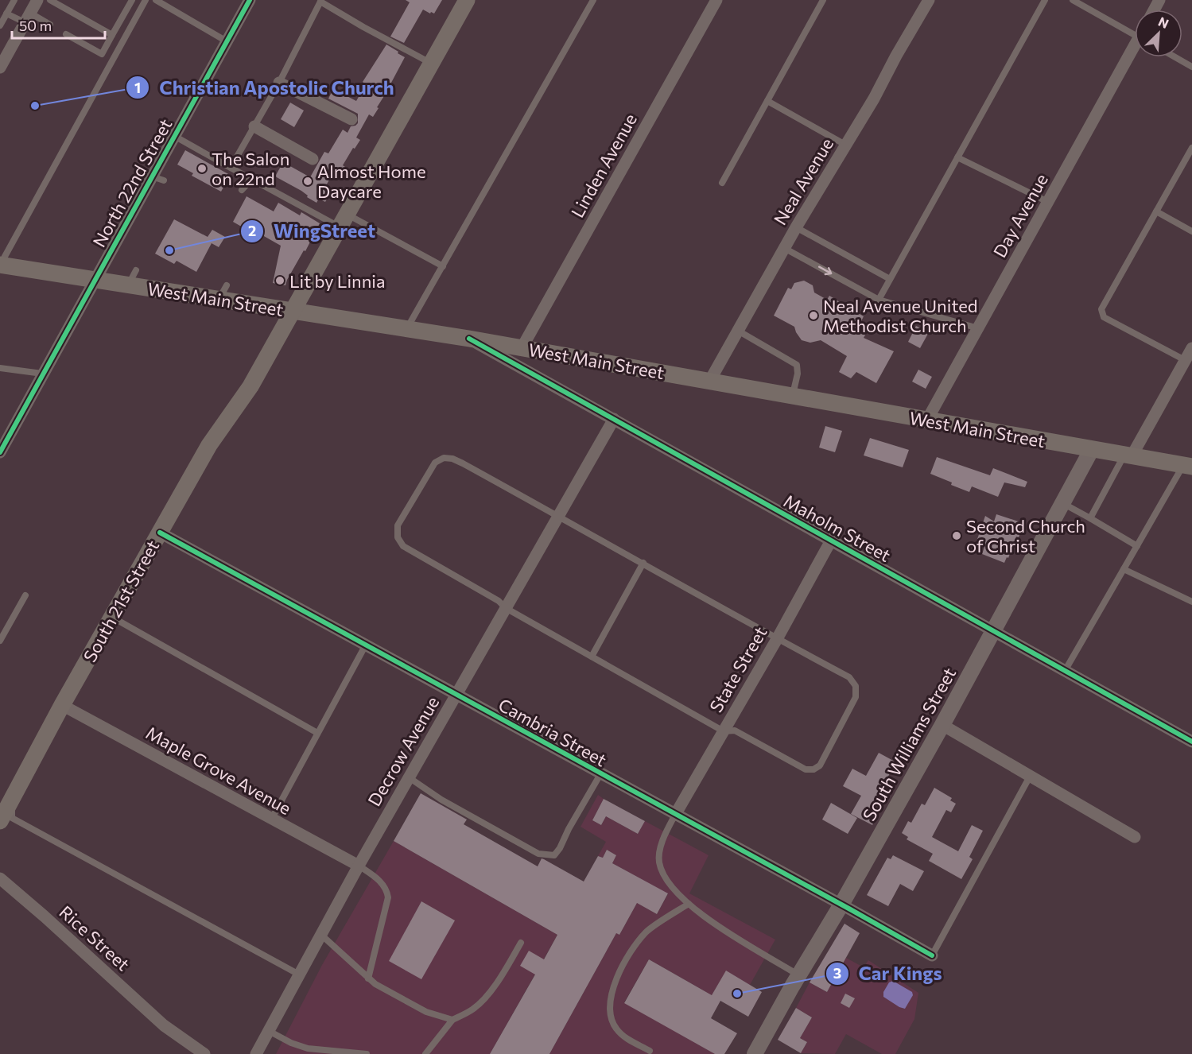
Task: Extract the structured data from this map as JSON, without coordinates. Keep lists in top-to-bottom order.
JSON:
{
  "streets": {
    "main road": ["West Main Street", "South 21st Street"],
    "street": [
      "Linden Avenue",
      "Neal Avenue",
      "North 22nd Street",
      "Day Avenue",
      "Maholm Street",
      "State Street",
      "Cambria Street",
      "South Williams Street",
      "Decrow Avenue",
      "Maple Grove Avenue",
      "Rice Street"
    ]
  },
  "crossings": [
    ["Linden Avenue", "West Main Street"],
    ["Neal Avenue", "West Main Street"],
    ["North 22nd Street", "West Main Street"],
    ["Day Avenue", "West Main Street"],
    ["West Main Street", "Maholm Street"],
    ["West Main Street", "South 21st Street"],
    ["West Main Street", "South Williams Street"],
    ["Maholm Street", "State Street"],
    ["Maholm Street", "South Williams Street"],
    ["Maholm Street", "Decrow Avenue"],
    ["South 21st Street", "Cambria Street"],
    ["South 21st Street", "Maple Grove Avenue"],
    ["State Street", "Cambria Street"],
    ["Cambria Street", "South Williams Street"],
    ["Cambria Street", "Decrow Avenue"],
    ["Decrow Avenue", "Maple Grove Avenue"]
  ],
  "places": [
    "Christian Apostolic Church",
    "The Salon on 22nd",
    "Almost Home Daycare",
    "WingStreet",
    "Lit by Linnia",
    "Neal Avenue United Methodist Church",
    "Second Church of Christ",
    "Car Kings"
  ],
  "scale_bar": "50 m",
  "north": "top right"
}
